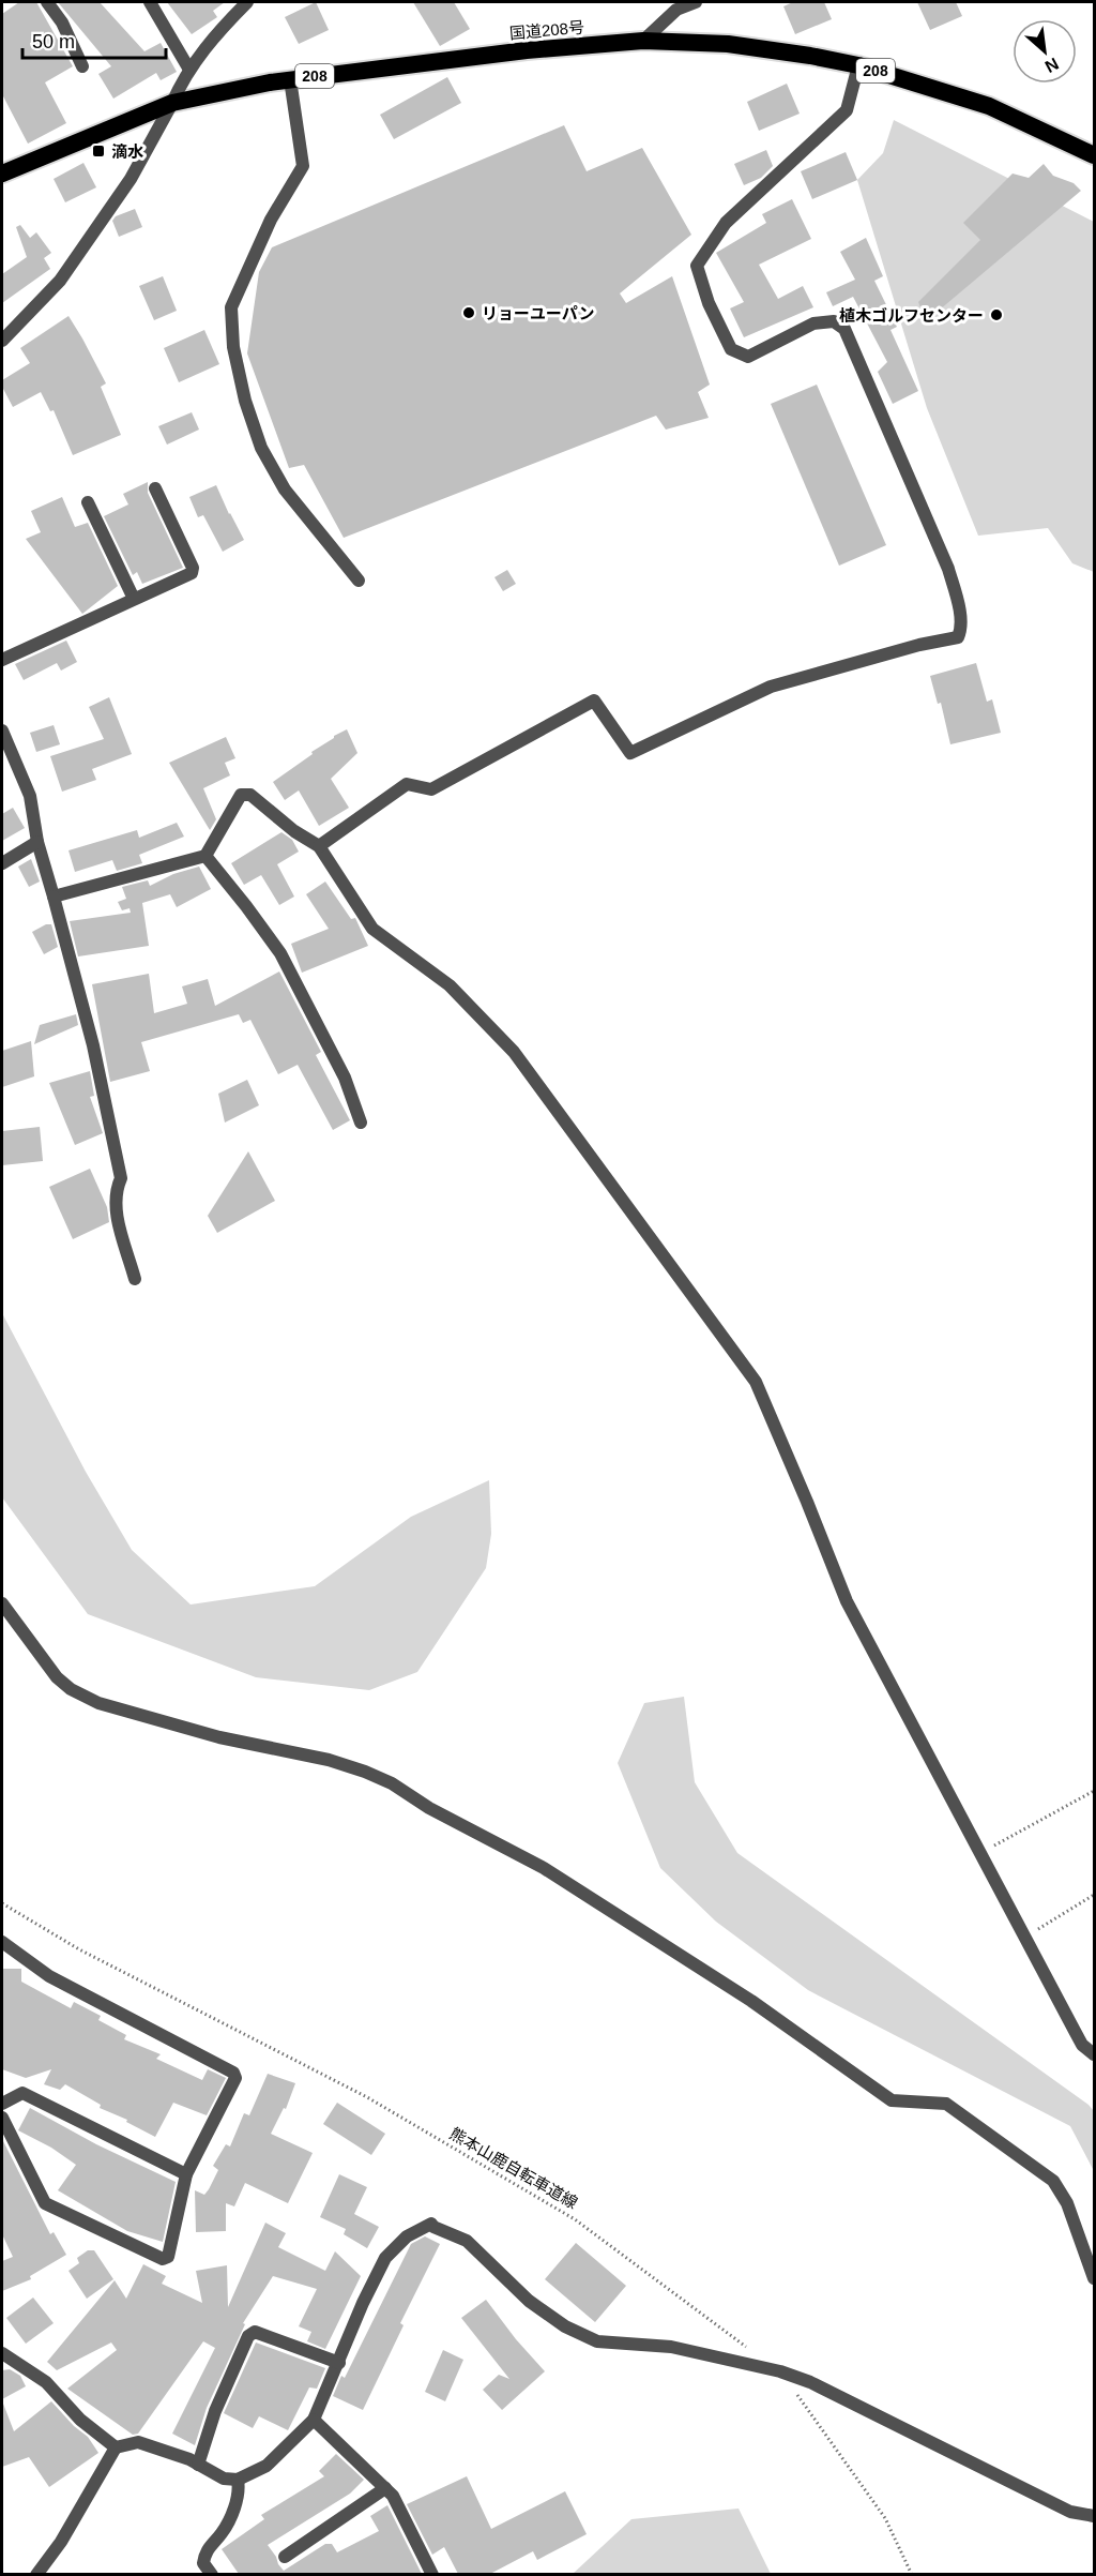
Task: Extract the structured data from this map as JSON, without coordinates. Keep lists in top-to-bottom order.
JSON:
{
  "streets": {
    "highway": ["国道208号", "208"],
    "path": ["熊本山鹿自転車道線"]
  },
  "places": {
    "transit": ["滴水"],
    "other": ["リョーユーパン", "植木ゴルフセンター"]
  },
  "scale_bar": "50 m",
  "north": "bottom right"
}
